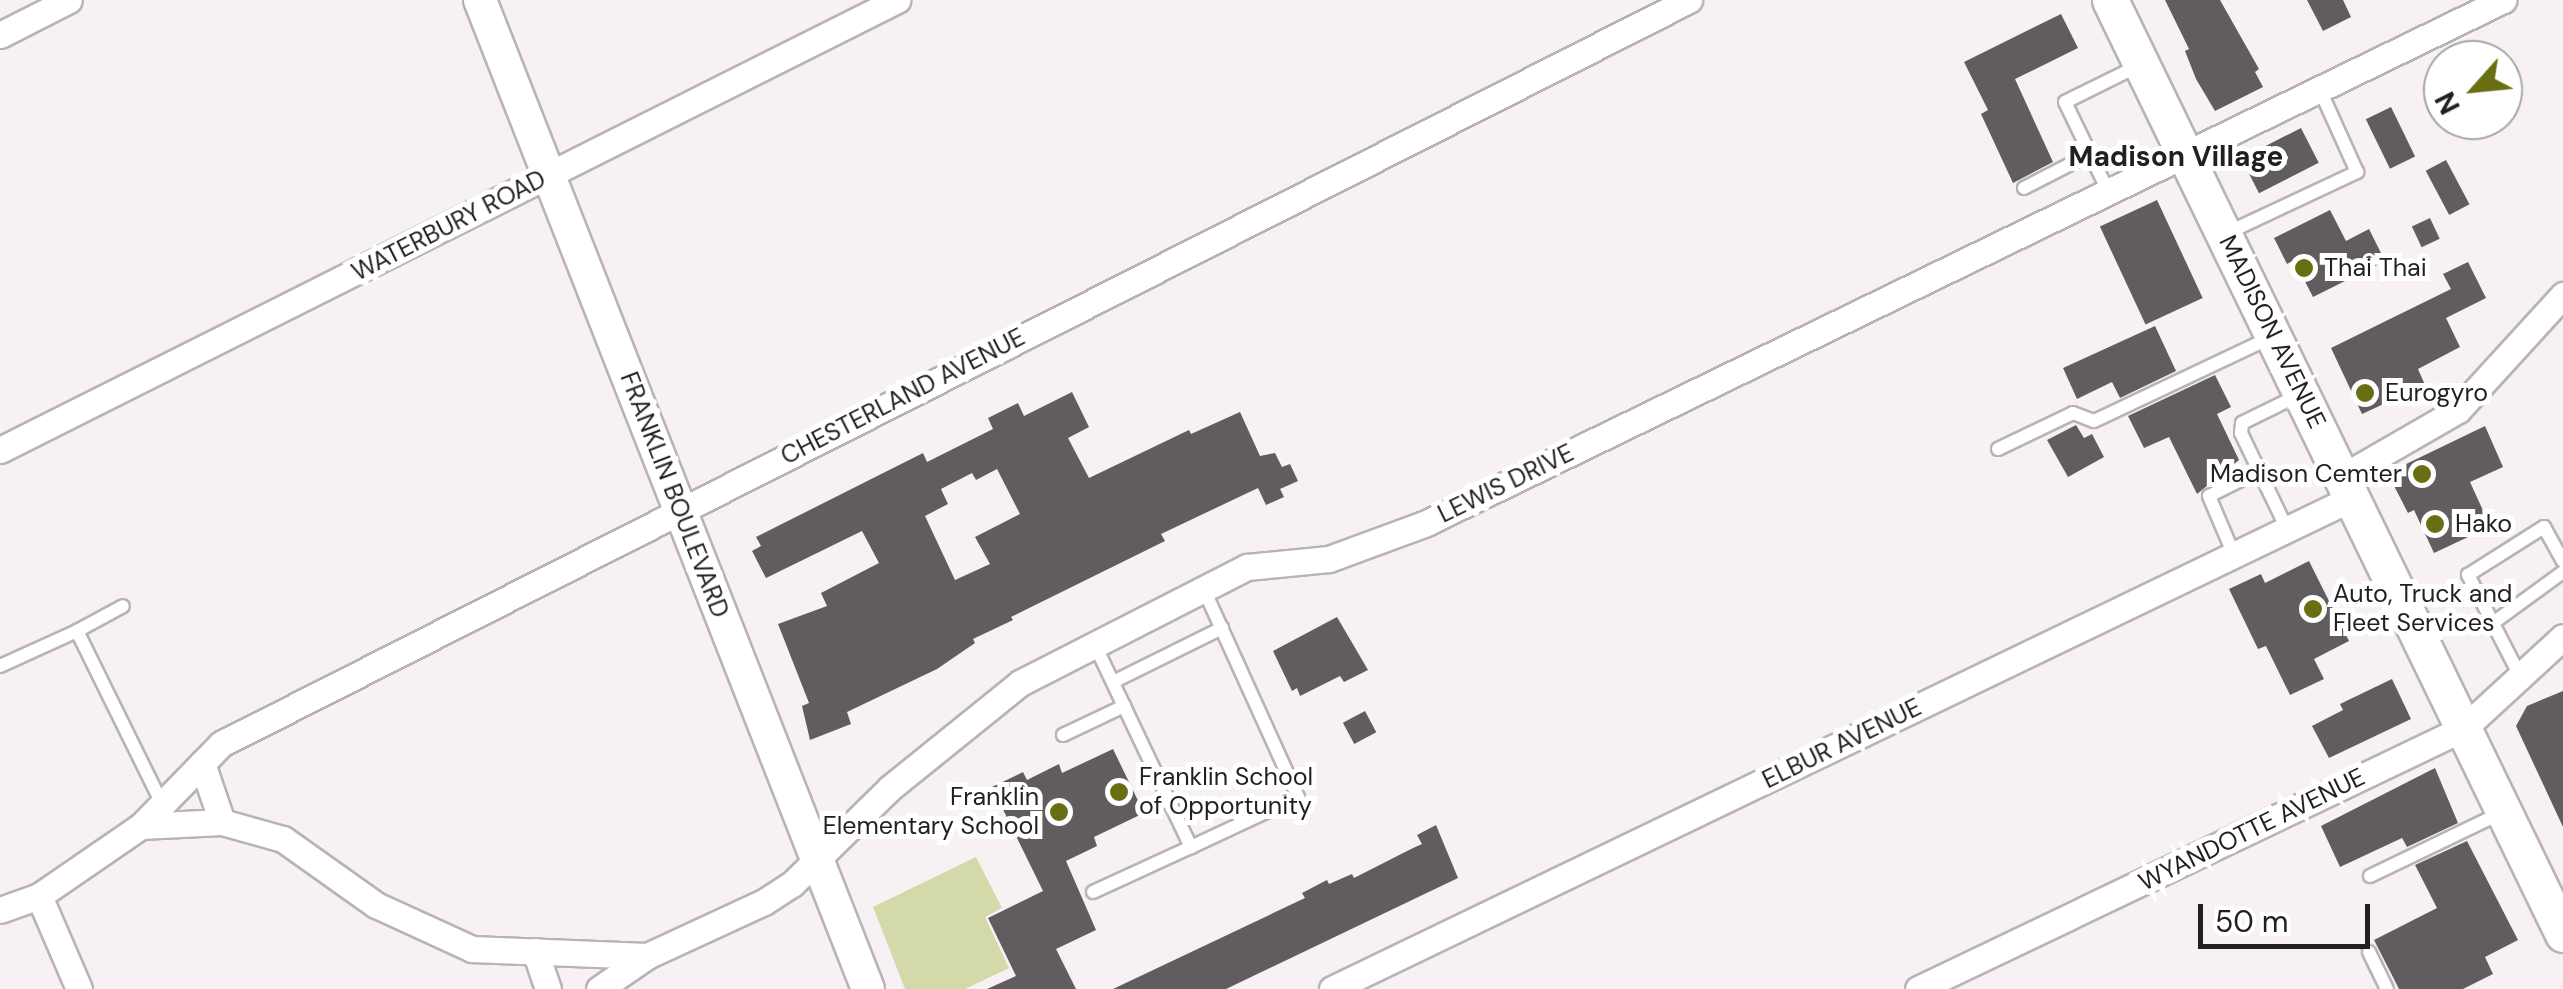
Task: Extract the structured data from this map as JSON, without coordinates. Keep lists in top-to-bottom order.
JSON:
{
  "streets": {
    "main road": ["MADISON AVENUE"],
    "street": [
      "WATERBURY ROAD",
      "CHESTERLAND AVENUE",
      "LEWIS DRIVE",
      "FRANKLIN BOULEVARD",
      "ELBUR AVENUE",
      "WYANDOTTE AVENUE"
    ]
  },
  "crossings": [
    ["WATERBURY ROAD", "FRANKLIN BOULEVARD"],
    ["MADISON AVENUE", "LEWIS DRIVE"],
    ["MADISON AVENUE", "ELBUR AVENUE"],
    ["MADISON AVENUE", "WYANDOTTE AVENUE"],
    ["CHESTERLAND AVENUE", "LEWIS DRIVE"],
    ["CHESTERLAND AVENUE", "FRANKLIN BOULEVARD"],
    ["LEWIS DRIVE", "FRANKLIN BOULEVARD"]
  ],
  "districts": ["Madison Village"],
  "places": [
    "Thai Thai",
    "Eurogyro",
    "Madison Cemter",
    "Hako",
    "Auto, Truck and Fleet Services",
    "Franklin School of Opportunity",
    "Franklin Elementary School"
  ],
  "scale_bar": "50 m",
  "north": "bottom left"
}
